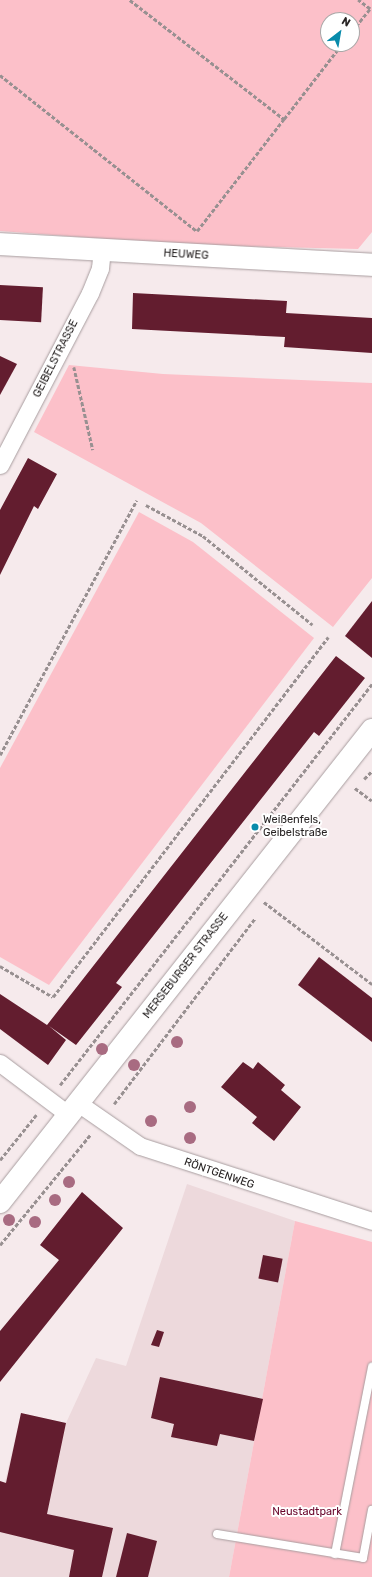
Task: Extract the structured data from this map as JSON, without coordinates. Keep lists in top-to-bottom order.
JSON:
{
  "streets": {
    "main road": ["HEUWEG", "MERSEBURGER STRASSE"],
    "street": ["GEIBELSTRASSE", "RÖNTGENWEG"]
  },
  "crossings": [
    ["HEUWEG", "GEIBELSTRASSE"],
    ["MERSEBURGER STRASSE", "RÖNTGENWEG"]
  ],
  "parks": ["Neustadtpark"],
  "places": ["Weißenfels, Geibelstraße"],
  "north": "top right"
}
